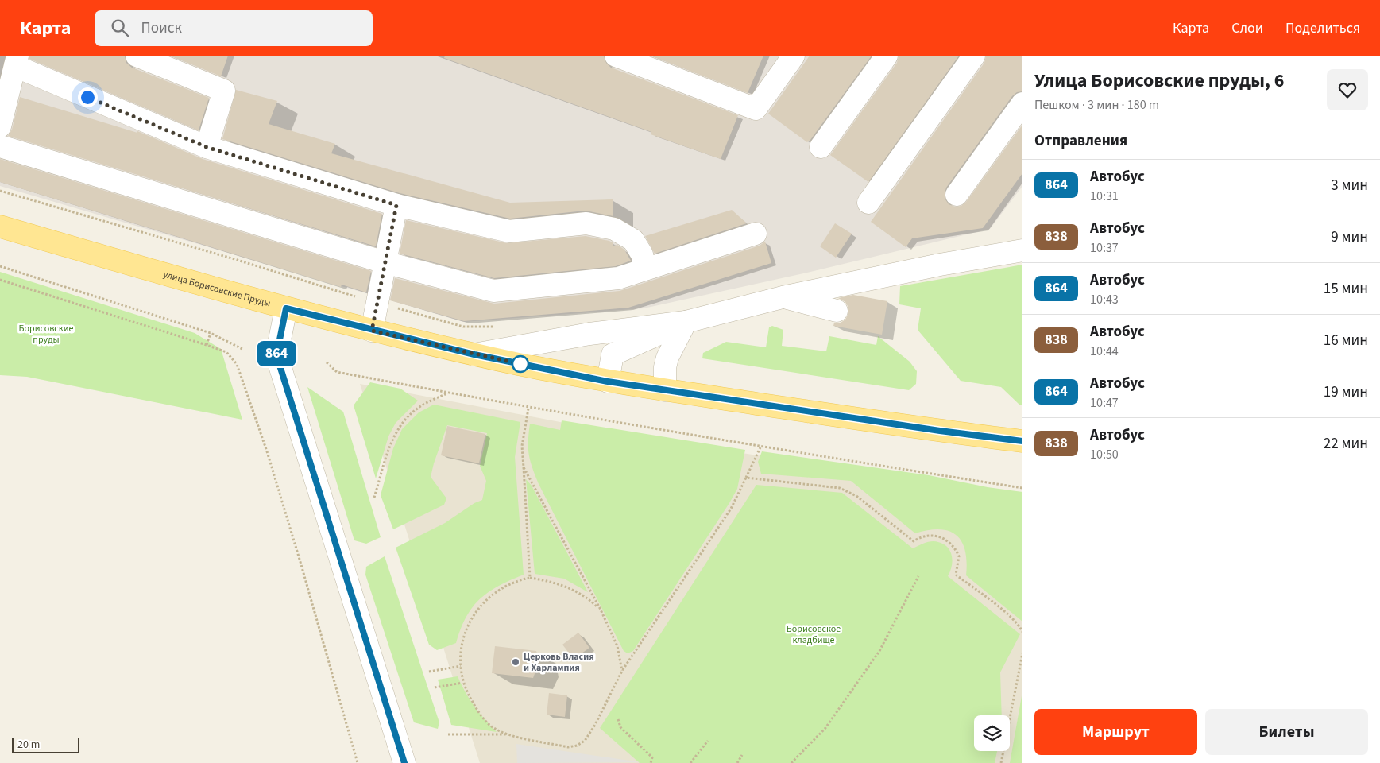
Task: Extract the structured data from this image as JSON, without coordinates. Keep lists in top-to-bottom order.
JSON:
{
  "streets": {
    "main road": ["улица Борисовские Пруды"]
  },
  "parks": ["Борисовские пруды", "Борисовское кладбище"],
  "places": ["Церковь Власия и Харлампия"],
  "lines": ["bus line 864"],
  "scale_bar": "20 m",
  "page": {
    "header": "Карта",
    "search": "Поиск",
    "nav": ["Карта", "Слои", "Поделиться"],
    "on_map": "864",
    "heading": [
      ["Улица Борисовские пруды, 6", "Пешком · 3 мин · 180 m"],
      "Отправления"
    ],
    "list": [
      {
        "mark": "864",
        "name": "Автобус",
        "note": "10:31",
        "value": "3 мин"
      },
      {
        "mark": "838",
        "name": "Автобус",
        "note": "10:37",
        "value": "9 мин"
      },
      {
        "mark": "864",
        "name": "Автобус",
        "note": "10:43",
        "value": "15 мин"
      },
      {
        "mark": "838",
        "name": "Автобус",
        "note": "10:44",
        "value": "16 мин"
      },
      {
        "mark": "864",
        "name": "Автобус",
        "note": "10:47",
        "value": "19 мин"
      },
      {
        "mark": "838",
        "name": "Автобус",
        "note": "10:50",
        "value": "22 мин"
      }
    ],
    "buttons": ["Маршрут", "Билеты"],
    "scale": "20 m"
  }
}
